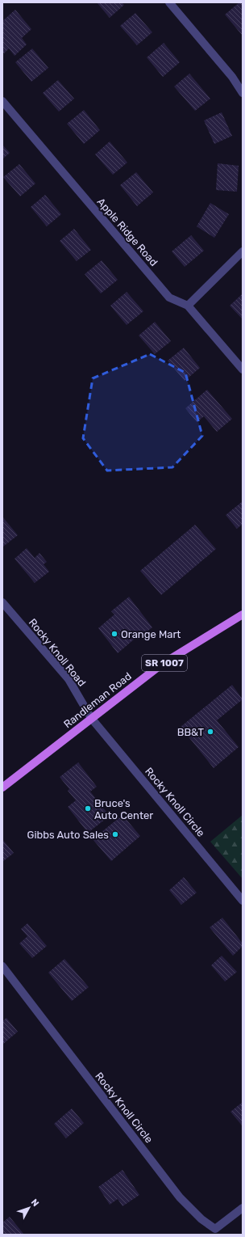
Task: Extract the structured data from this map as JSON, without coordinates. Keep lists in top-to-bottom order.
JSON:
{
  "streets": {
    "main road": ["SR 1007", "Randleman Road"],
    "street": ["Apple Ridge Road", "Rocky Knoll Road", "Rocky Knoll Circle"]
  },
  "crossings": [
    ["Rocky Knoll Road", "Randleman Road"],
    ["Rocky Knoll Road", "Rocky Knoll Circle"],
    ["Randleman Road", "Rocky Knoll Circle"]
  ],
  "places": [
    "Orange Mart",
    "BB&T",
    "Bruce's Auto Center",
    "Gibbs Auto Sales"
  ],
  "north": "top right"
}
